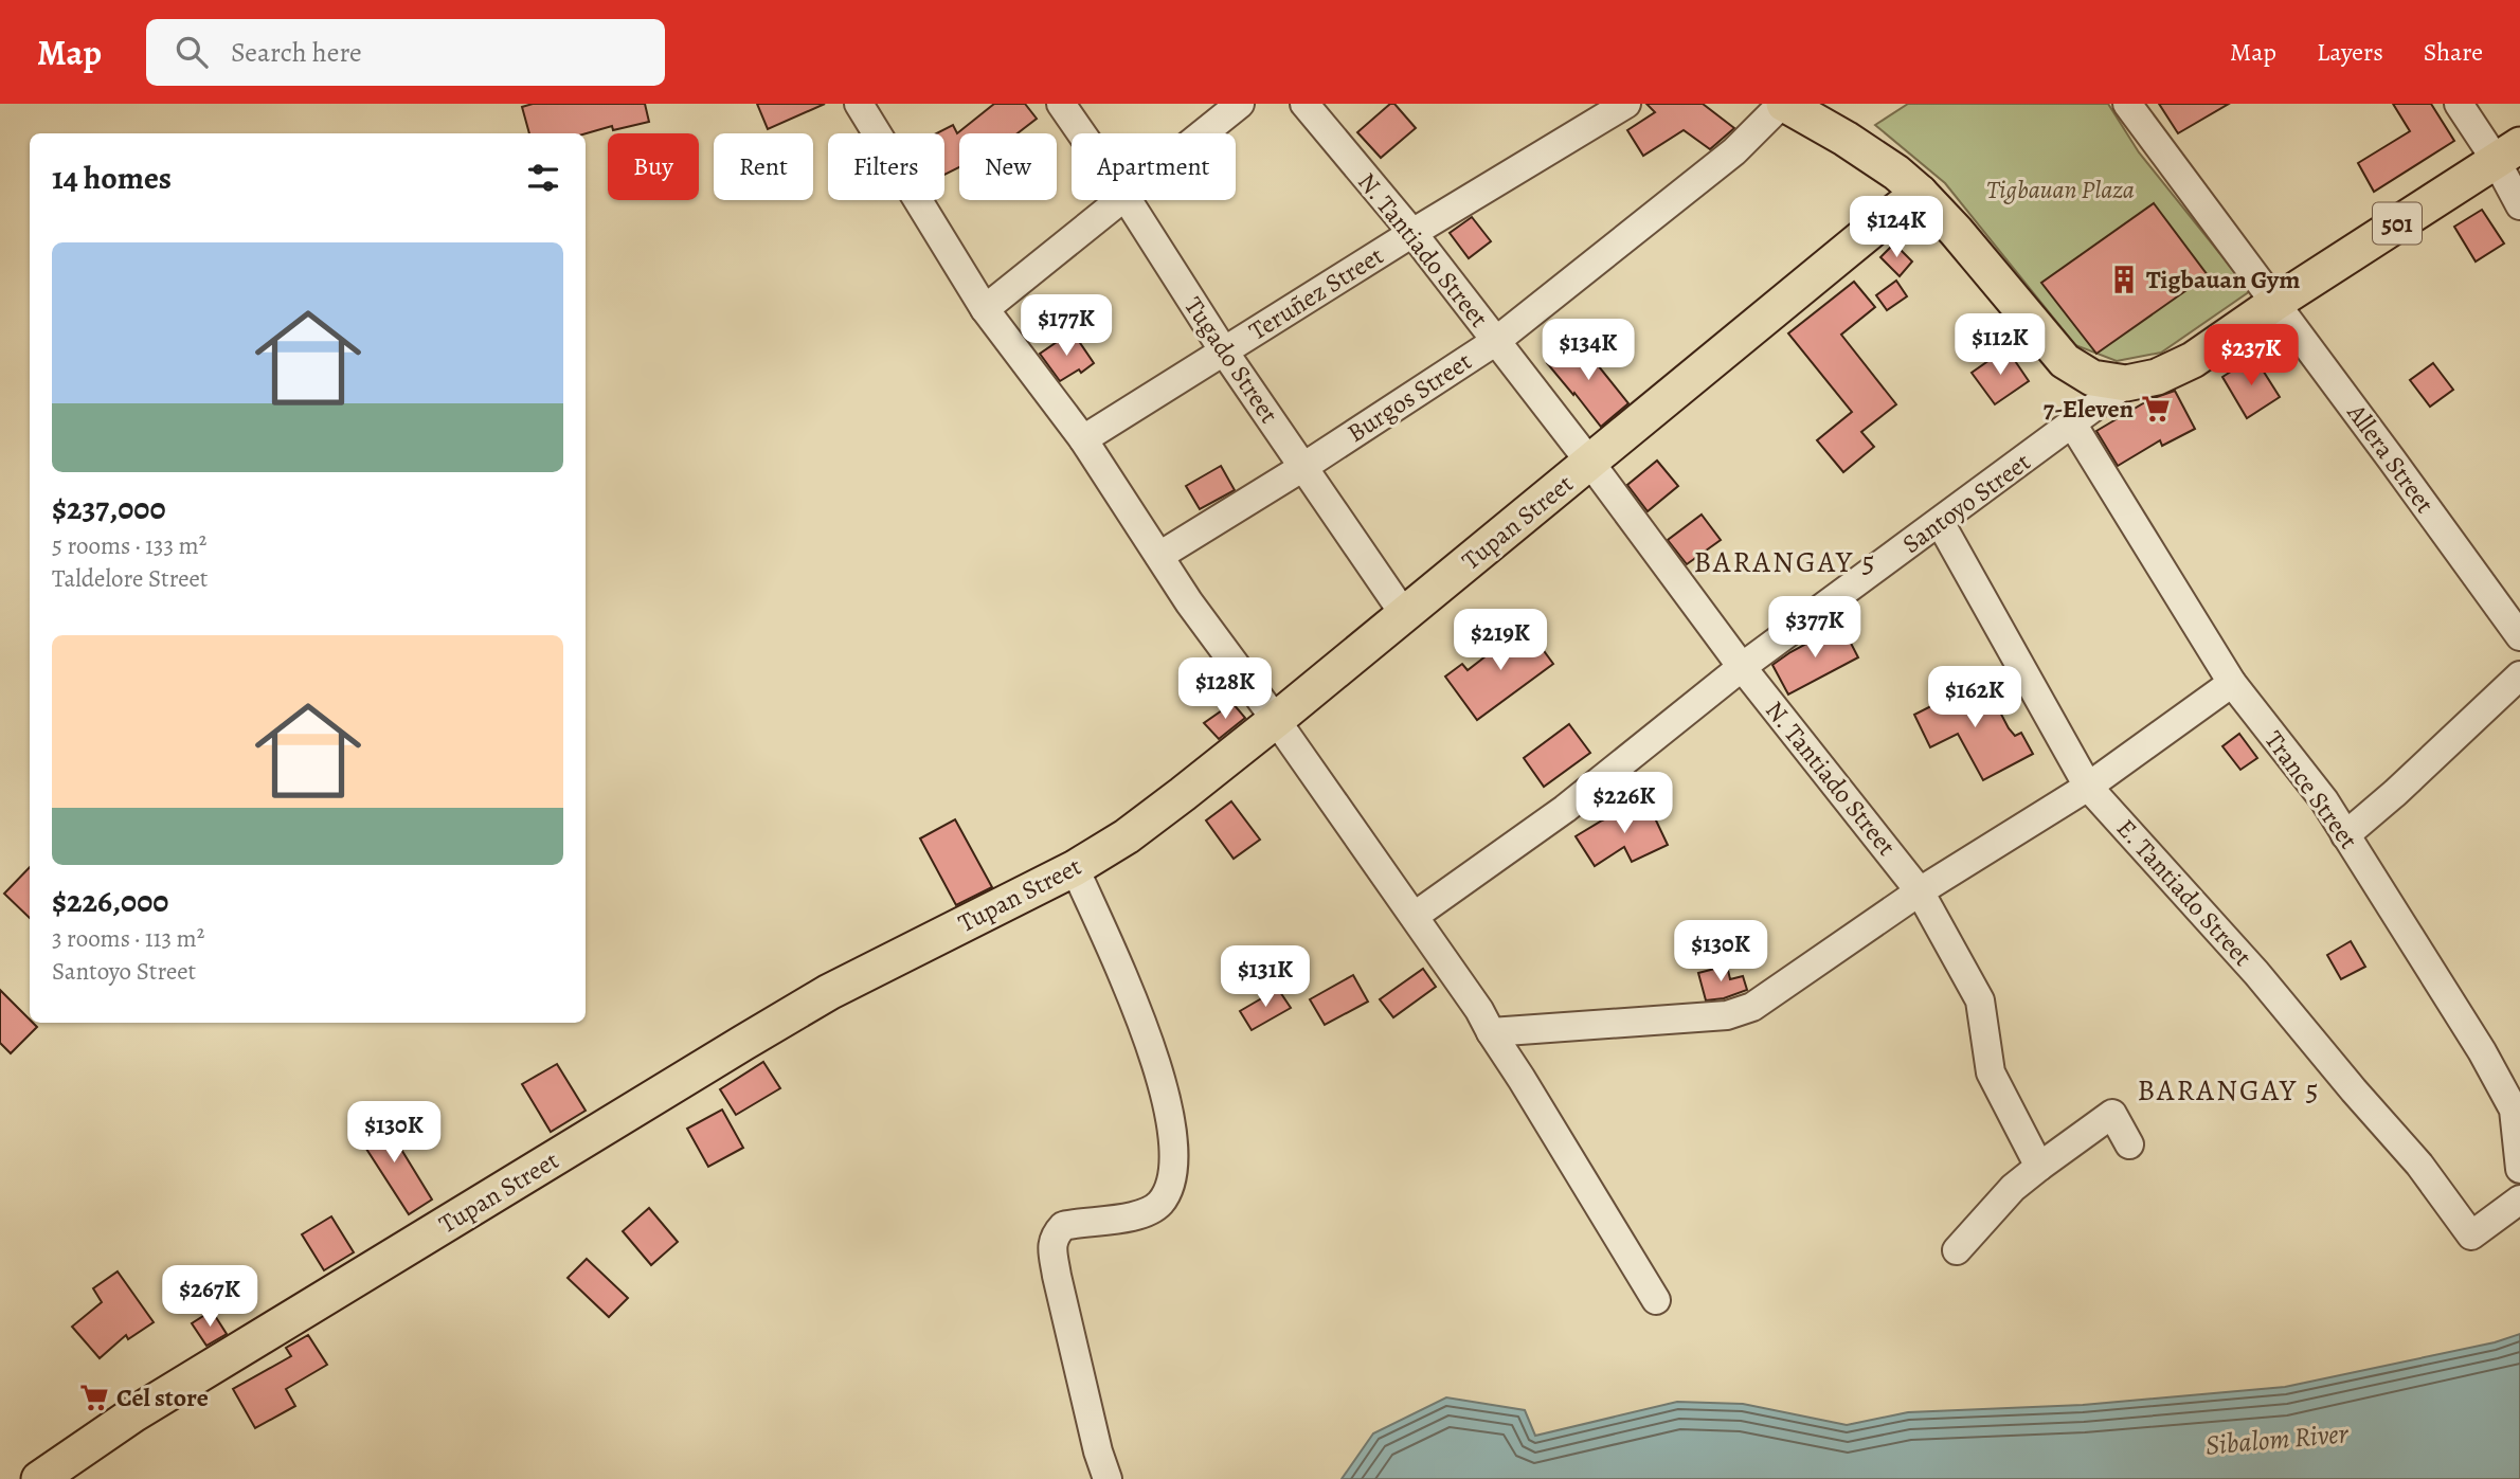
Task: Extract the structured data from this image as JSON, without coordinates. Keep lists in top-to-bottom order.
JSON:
{
  "streets": {
    "main road": ["501", "Tupan Street"],
    "street": [
      "N. Tantiado Street",
      "Teruñez Street",
      "Tugado Street",
      "Burgos Street",
      "Allera Street",
      "Santoyo Street",
      "Trance Street",
      "E. Tantiado Street"
    ]
  },
  "crossings": [
    ["501", "Burgos Street"],
    ["501", "Allera Street"],
    ["501", "Santoyo Street"],
    ["501", "Tupan Street"],
    ["N. Tantiado Street", "Teruñez Street"],
    ["N. Tantiado Street", "Burgos Street"],
    ["N. Tantiado Street", "Santoyo Street"],
    ["N. Tantiado Street", "Tupan Street"],
    ["Teruñez Street", "Tugado Street"],
    ["Tugado Street", "Burgos Street"],
    ["Tugado Street", "Tupan Street"],
    ["Santoyo Street", "Trance Street"],
    ["Santoyo Street", "E. Tantiado Street"]
  ],
  "districts": ["BARANGAY 5", "BARANGAY 5"],
  "water": ["Sibalom River"],
  "parks": ["Tigbauan Plaza"],
  "places": {
    "building": ["Tigbauan Gym"],
    "supermarket": ["7-Eleven", "Cel store"]
  },
  "page": {
    "header": "Map",
    "search": "Search here",
    "nav": ["Map", "Layers", "Share"],
    "chip": [
      "Buy",
      "Rent",
      "Filters",
      "New",
      "Apartment"
    ],
    "heading": "14 homes",
    "price": [
      "$124K",
      "$177K",
      "$112K",
      "$134K",
      "$237K",
      "$377K",
      "$219K",
      "$128K",
      "$162K",
      "$226K",
      "$130K",
      "$131K",
      "$130K",
      "$267K"
    ],
    "list": [
      {
        "name": "$237,000",
        "note": "5 rooms · 133 m² · Taldelore Street"
      },
      {
        "name": "$226,000",
        "note": "3 rooms · 113 m² · Santoyo Street"
      }
    ]
  }
}
